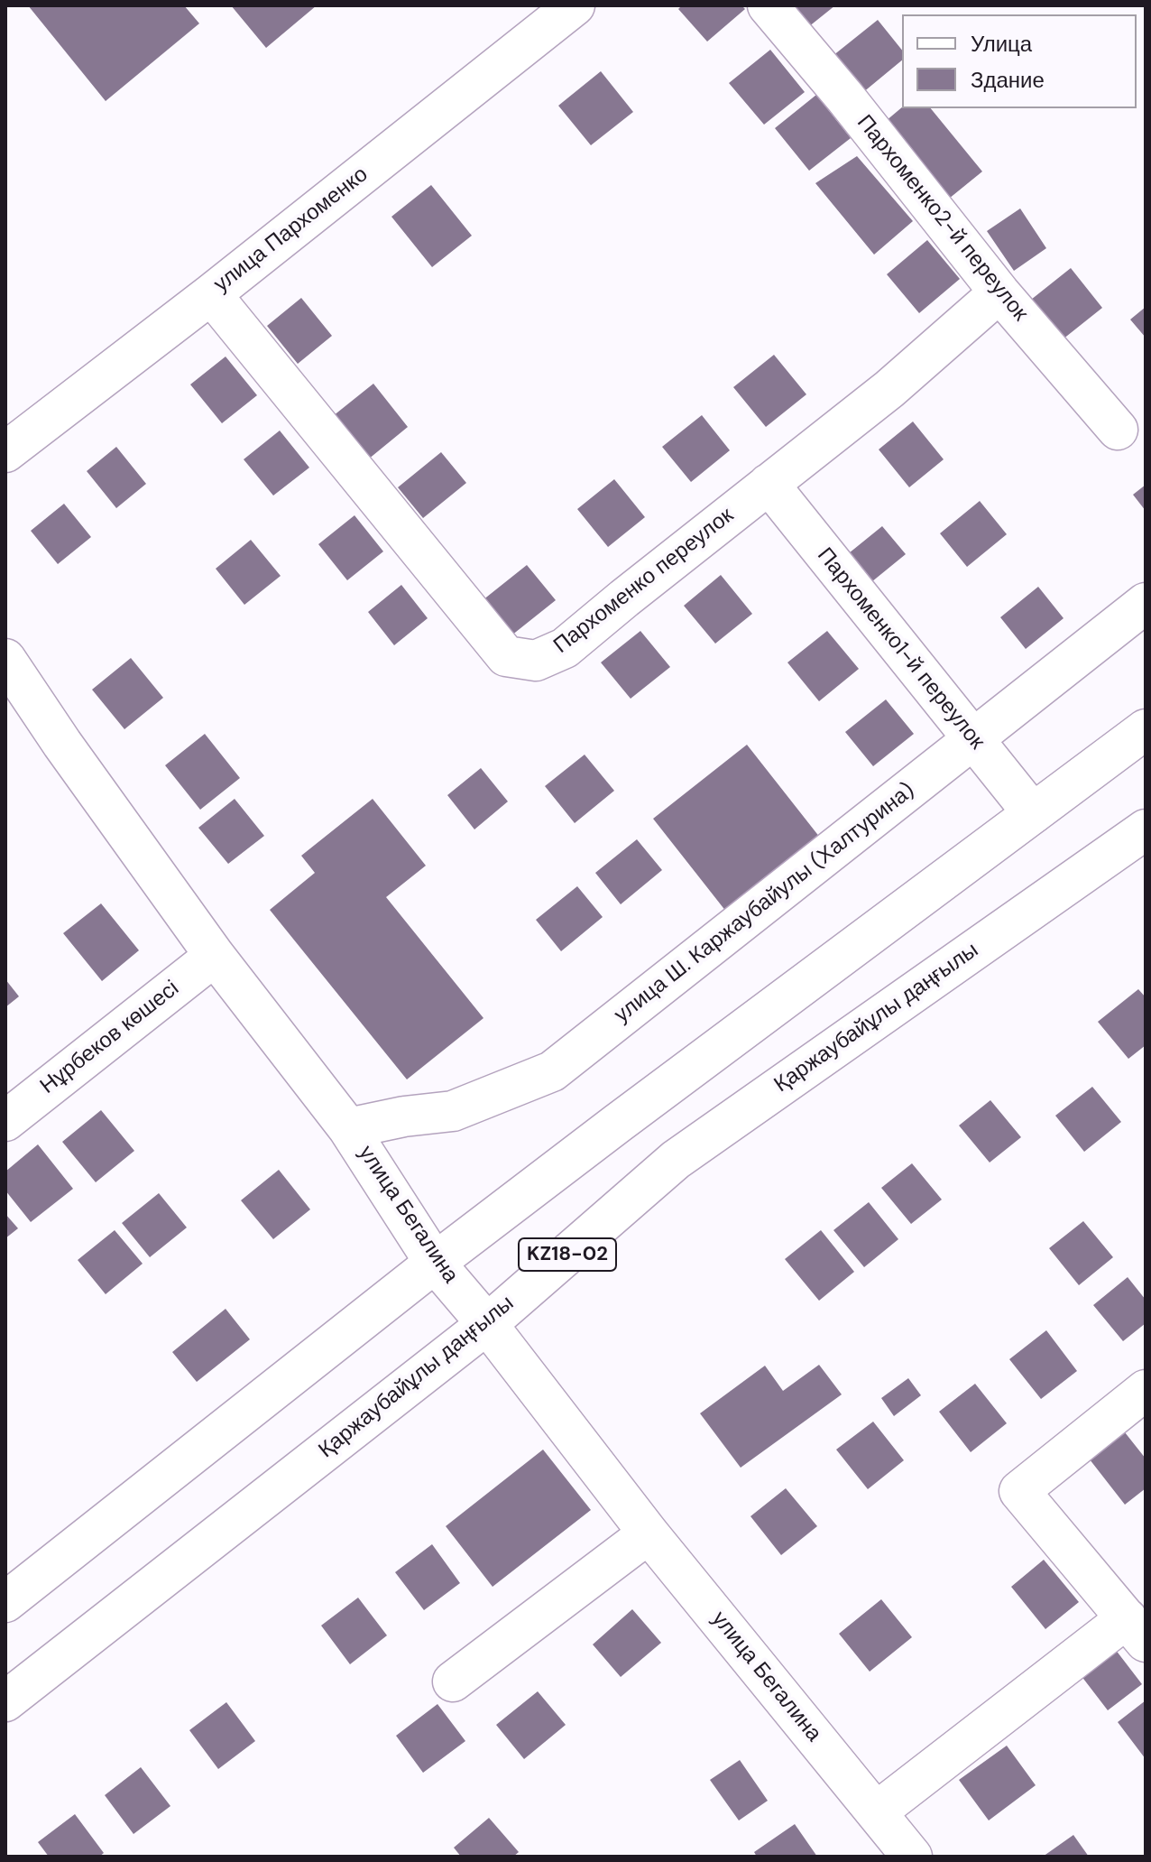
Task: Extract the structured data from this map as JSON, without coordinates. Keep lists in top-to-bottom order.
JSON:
{
  "streets": {
    "main road": [
      "Пархоменко2-й переулок",
      "улица Пархоменко",
      "Пархоменко переулок",
      "Пархоменко1-й переулок",
      "улица Ш. Каржаубайулы (Халтурина)",
      "Қаржаубайұлы даңғылы",
      "Нұрбеков көшесі",
      "улица Бегалина",
      "KZ18-02"
    ]
  },
  "crossings": [
    ["Пархоменко2-й переулок", "Пархоменко переулок"],
    ["улица Пархоменко", "Пархоменко переулок"],
    ["Пархоменко переулок", "Пархоменко1-й переулок"],
    ["Пархоменко1-й переулок", "улица Ш. Каржаубайулы (Халтурина)"],
    ["Пархоменко1-й переулок", "KZ18-02"],
    ["улица Ш. Каржаубайулы (Халтурина)", "улица Бегалина"],
    ["Қаржаубайұлы даңғылы", "улица Бегалина"],
    ["Нұрбеков көшесі", "улица Бегалина"],
    ["улица Бегалина", "KZ18-02"]
  ],
  "legend": ["Улица", "Здание"]
}
